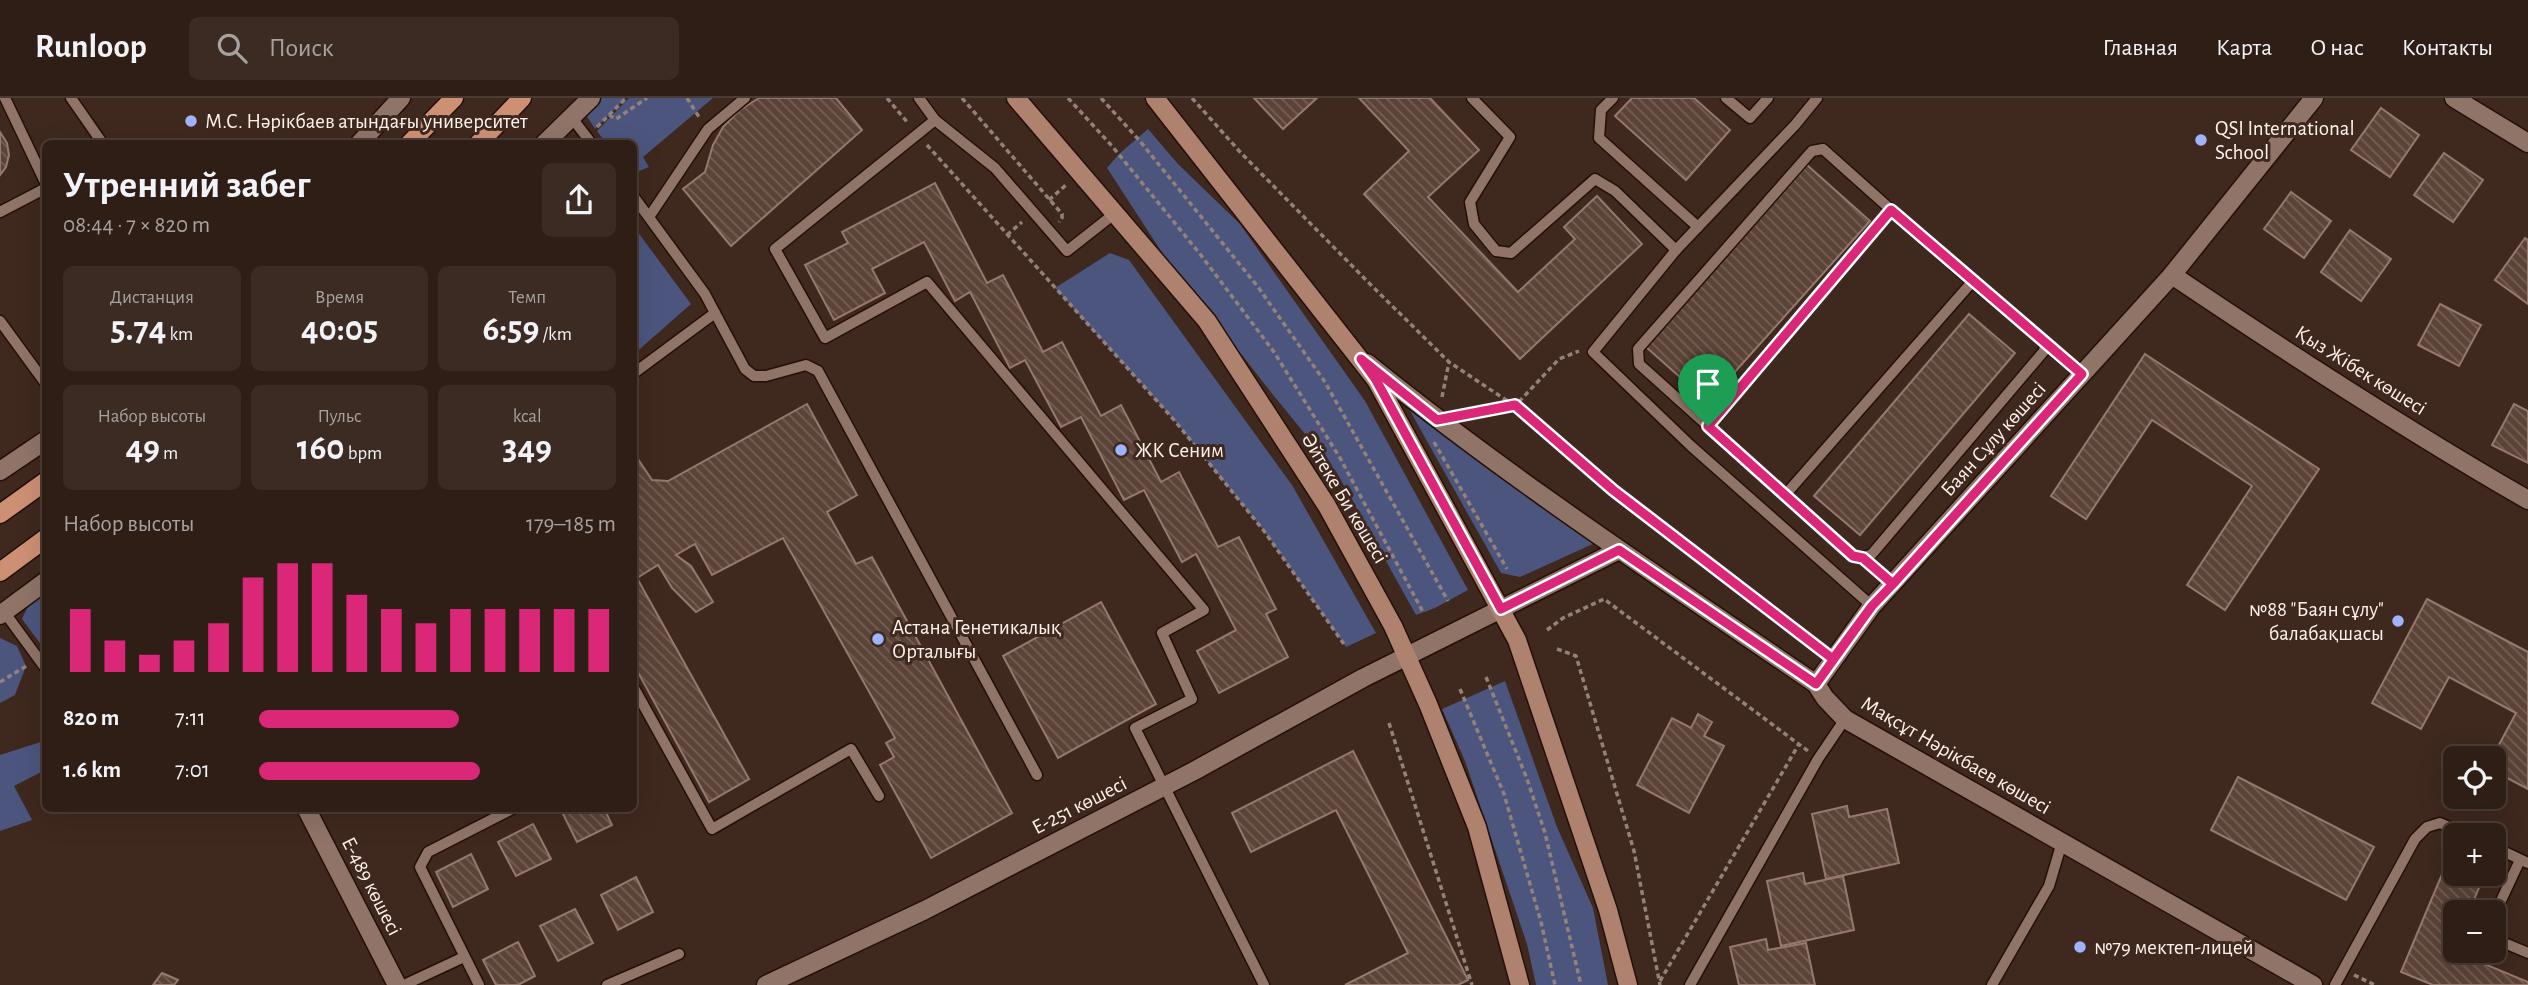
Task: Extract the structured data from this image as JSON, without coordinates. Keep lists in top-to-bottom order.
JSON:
{
  "streets": {
    "street": [
      "Қыз Жібек көшесі",
      "Баян Сұлу көшесі",
      "Әйтеке Би көшесі",
      "Мақсұт Нәрікбаев көшесі",
      "Е-251 көшесі",
      "Е-489 көшесі"
    ]
  },
  "crossings": [
    ["Қыз Жібек көшесі", "Баян Сұлу көшесі"],
    ["Баян Сұлу көшесі", "Мақсұт Нәрікбаев көшесі"],
    ["Әйтеке Би көшесі", "Е-251 көшесі"],
    ["Мақсұт Нәрікбаев көшесі", "Е-251 көшесі"]
  ],
  "places": [
    "М.С. Нәрікбаев атындағы университет",
    "QSI International School",
    "ЖК Сеним",
    "№88 \"Баян сұлу\" балабақшасы",
    "Астана Генетикалық Орталығы",
    "№79 мектеп-лицей"
  ],
  "page": {
    "header": "Runloop",
    "search": "Поиск",
    "nav": [
      "Главная",
      "Карта",
      "О нас",
      "Контакты"
    ],
    "heading": ["Утренний забег", "08:44 · 7 × 820 m"],
    "stats": [
      ["Дистанция", "5.74 km"],
      ["Время", "40:05"],
      ["Темп", "6:59 /km"],
      ["Набор высоты", "49 m"],
      ["Пульс", "160 bpm"],
      ["kcal", "349"]
    ],
    "chart": ["Набор высоты", "179–185 m"],
    "list": [
      {
        "name": "820 m",
        "note": "7:11"
      },
      {
        "name": "1.6 km",
        "note": "7:01"
      }
    ],
    "map_buttons": ["+", "−"]
  }
}
